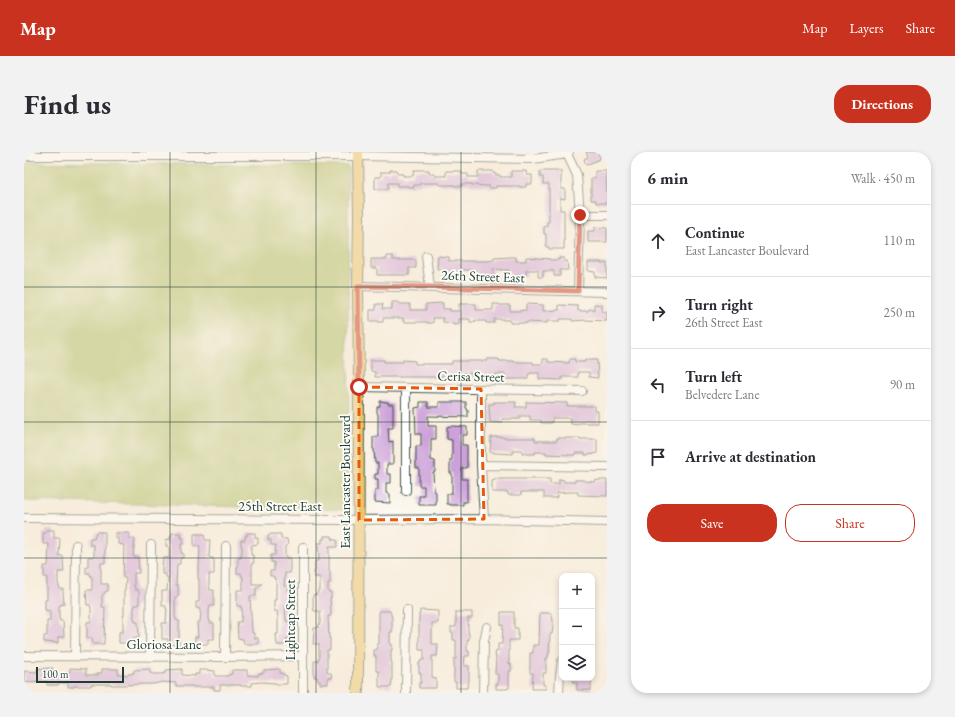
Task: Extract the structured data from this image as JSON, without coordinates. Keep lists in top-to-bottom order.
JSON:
{
  "streets": {
    "main road": ["East Lancaster Boulevard"],
    "street": [
      "26th Street East",
      "Cerisa Street",
      "25th Street East",
      "Lightcap Street",
      "Gloriosa Lane"
    ]
  },
  "crossings": [
    ["26th Street East", "East Lancaster Boulevard"],
    ["Cerisa Street", "East Lancaster Boulevard"],
    ["East Lancaster Boulevard", "25th Street East"],
    ["Lightcap Street", "Gloriosa Lane"]
  ],
  "scale_bar": "100 m",
  "page": {
    "header": "Map",
    "nav": ["Map", "Layers", "Share"],
    "buttons": [
      "Directions",
      ["Save", "Share"]
    ],
    "title": "Find us",
    "heading": ["6 min", "Walk · 450 m"],
    "list": [
      ["Continue", "East Lancaster Boulevard", "110 m"],
      ["Turn right", "26th Street East", "250 m"],
      ["Turn left", "Belvedere Lane", "90 m"],
      "Arrive at destination"
    ],
    "map_buttons": ["+", "−"],
    "scale": "100 m"
  }
}
